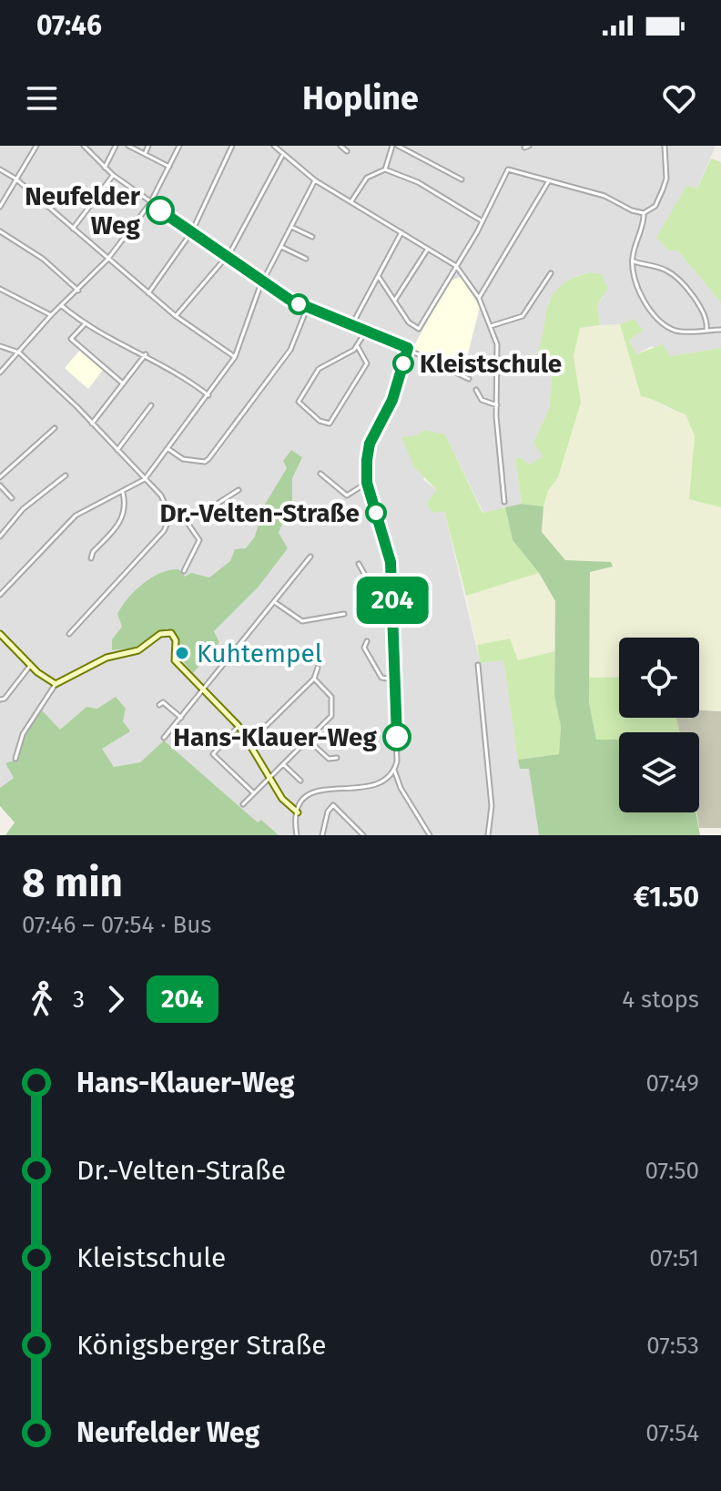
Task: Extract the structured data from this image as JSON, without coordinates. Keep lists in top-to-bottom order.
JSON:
{
  "places": [
    "Neufelder Weg",
    "Kleistschule",
    "Dr.-Velten-Straße",
    "Kuhtempel",
    "Hans-Klauer-Weg"
  ],
  "lines": ["bus line 204"],
  "page": {
    "status": "07:46",
    "header": "Hopline",
    "on_map": "204",
    "heading": ["8 min", "07:46 – 07:54 · Bus", "€1.50"],
    "legs": ["3", "204", "4 stops"],
    "list": [
      {
        "name": "Hans-Klauer-Weg",
        "value": "07:49"
      },
      {
        "name": "Dr.-Velten-Straße",
        "value": "07:50"
      },
      {
        "name": "Kleistschule",
        "value": "07:51"
      },
      {
        "name": "Königsberger Straße",
        "value": "07:53"
      },
      {
        "name": "Neufelder Weg",
        "value": "07:54"
      }
    ]
  }
}
